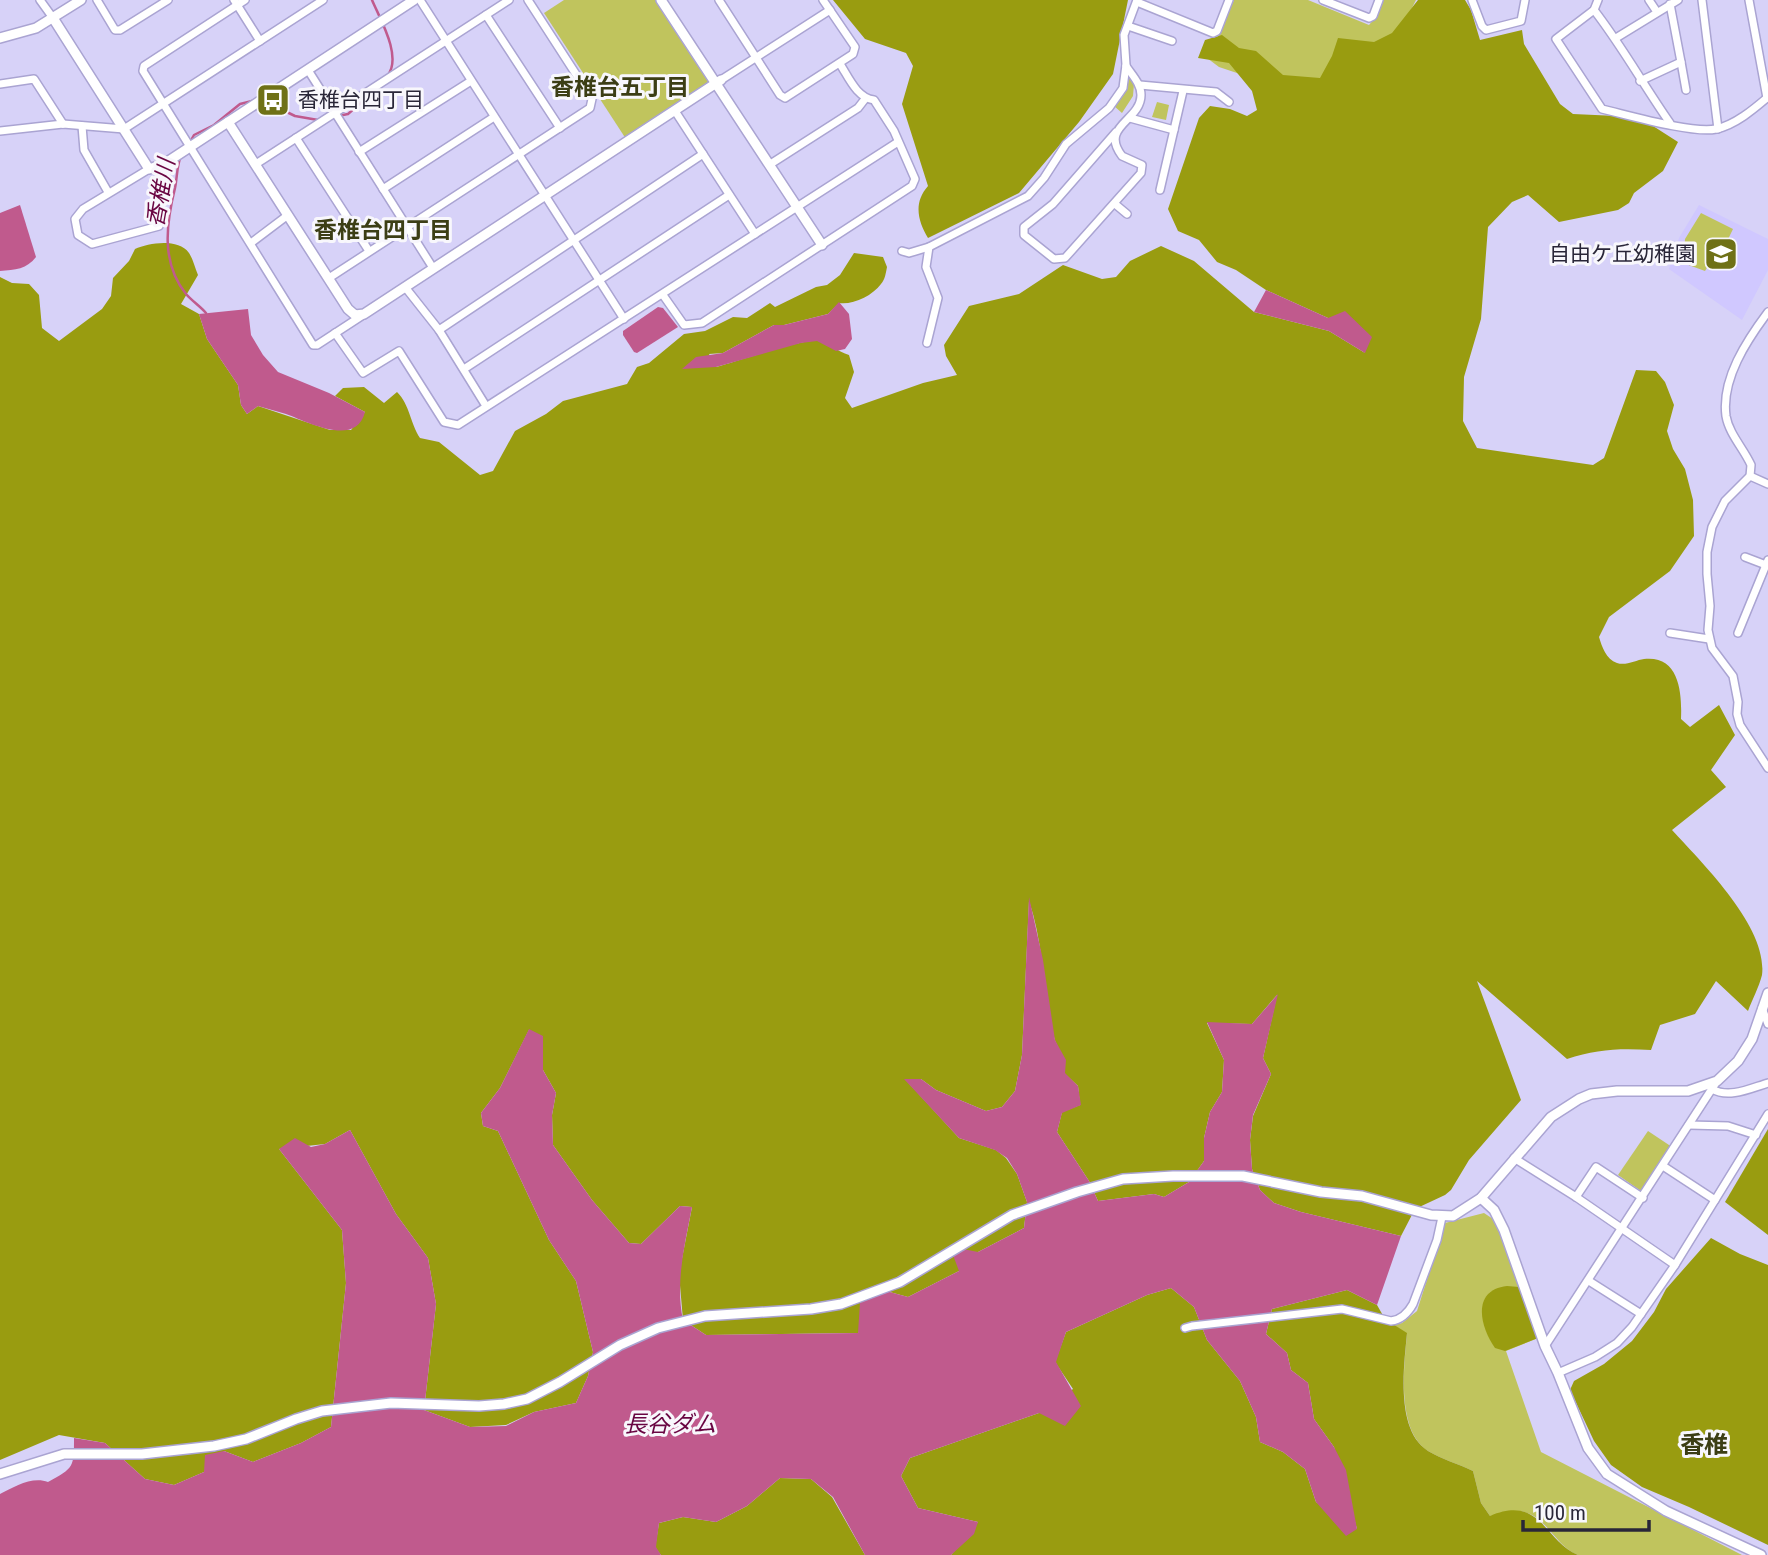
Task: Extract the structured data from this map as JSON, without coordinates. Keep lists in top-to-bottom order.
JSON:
{
  "districts": ["香椎台五丁目", "香椎台四丁目", "香椎"],
  "water": ["香椎川", "長谷ダム"],
  "places": {
    "bus stop": ["香椎台四丁目"],
    "school or university": ["自由ケ丘幼稚園"]
  },
  "scale_bar": "100 m"
}
